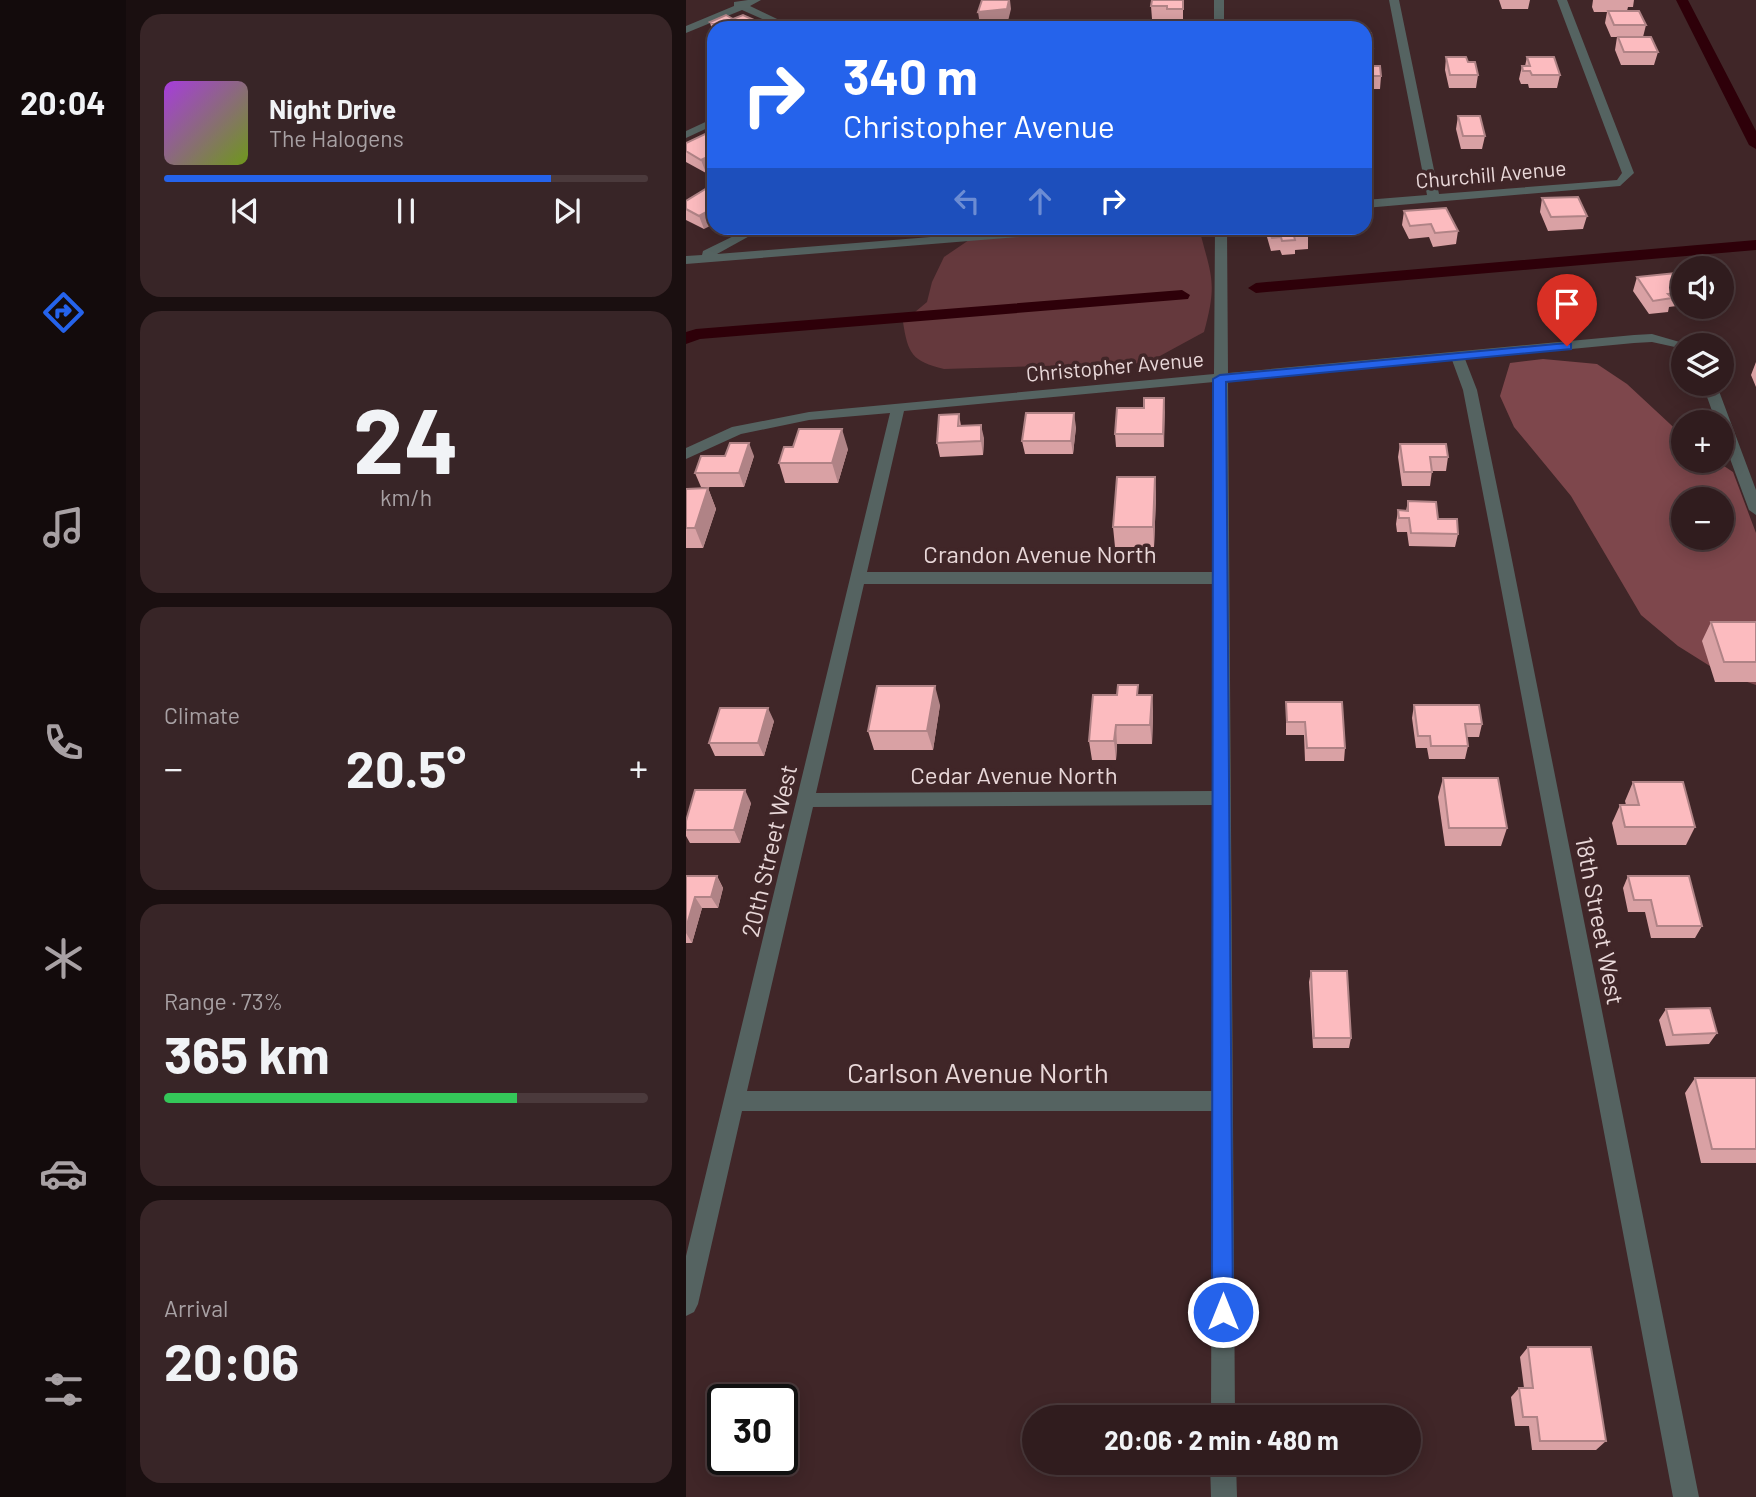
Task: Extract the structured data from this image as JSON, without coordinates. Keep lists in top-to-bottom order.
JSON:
{
  "streets": {
    "street": [
      "Churchill Avenue",
      "Christopher Avenue",
      "Crandon Avenue North",
      "Cedar Avenue North",
      "20th Street West",
      "18th Street West",
      "Carlson Avenue North"
    ]
  },
  "crossings": [
    ["Christopher Avenue", "20th Street West"],
    ["Christopher Avenue", "18th Street West"],
    ["Crandon Avenue North", "20th Street West"],
    ["Cedar Avenue North", "20th Street West"],
    ["20th Street West", "Carlson Avenue North"]
  ],
  "page": {
    "tabs": "20:04",
    "turn": ["340 m", "Christopher Avenue"],
    "song": ["Night Drive", "The Halogens"],
    "map_buttons": ["+", "−"],
    "tile": [
      ["24", "km/h"],
      "Climate",
      ["Range · 73%", "365 km"],
      ["Arrival", "20:06"]
    ],
    "heat": ["−", "20.5°", "+"],
    "limit": "30",
    "trip": "20:06 · 2 min · 480 m"
  }
}
